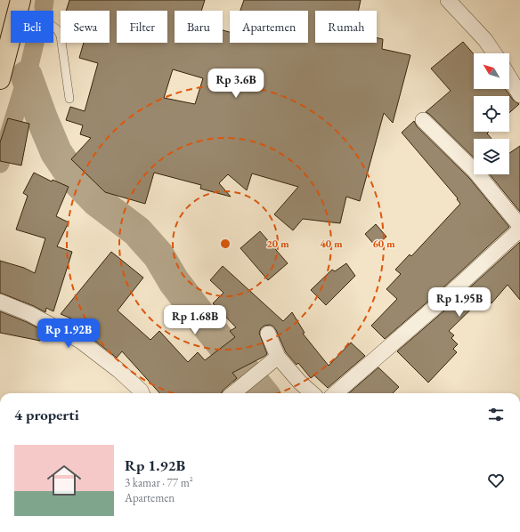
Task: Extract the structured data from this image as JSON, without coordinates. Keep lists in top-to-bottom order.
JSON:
{
  "north": "top left",
  "page": {
    "chip": [
      "Beli",
      "Sewa",
      "Filter",
      "Baru",
      "Apartemen",
      "Rumah"
    ],
    "price": [
      "Rp 3.6B",
      "Rp 1.95B",
      "Rp 1.68B",
      "Rp 1.92B"
    ],
    "heading": "4 properti",
    "list": [
      {
        "name": "Rp 1.92B",
        "note": "3 kamar · 77 m² · Apartemen"
      }
    ]
  },
  "rings": ["20 m", "40 m", "60 m"]
}
